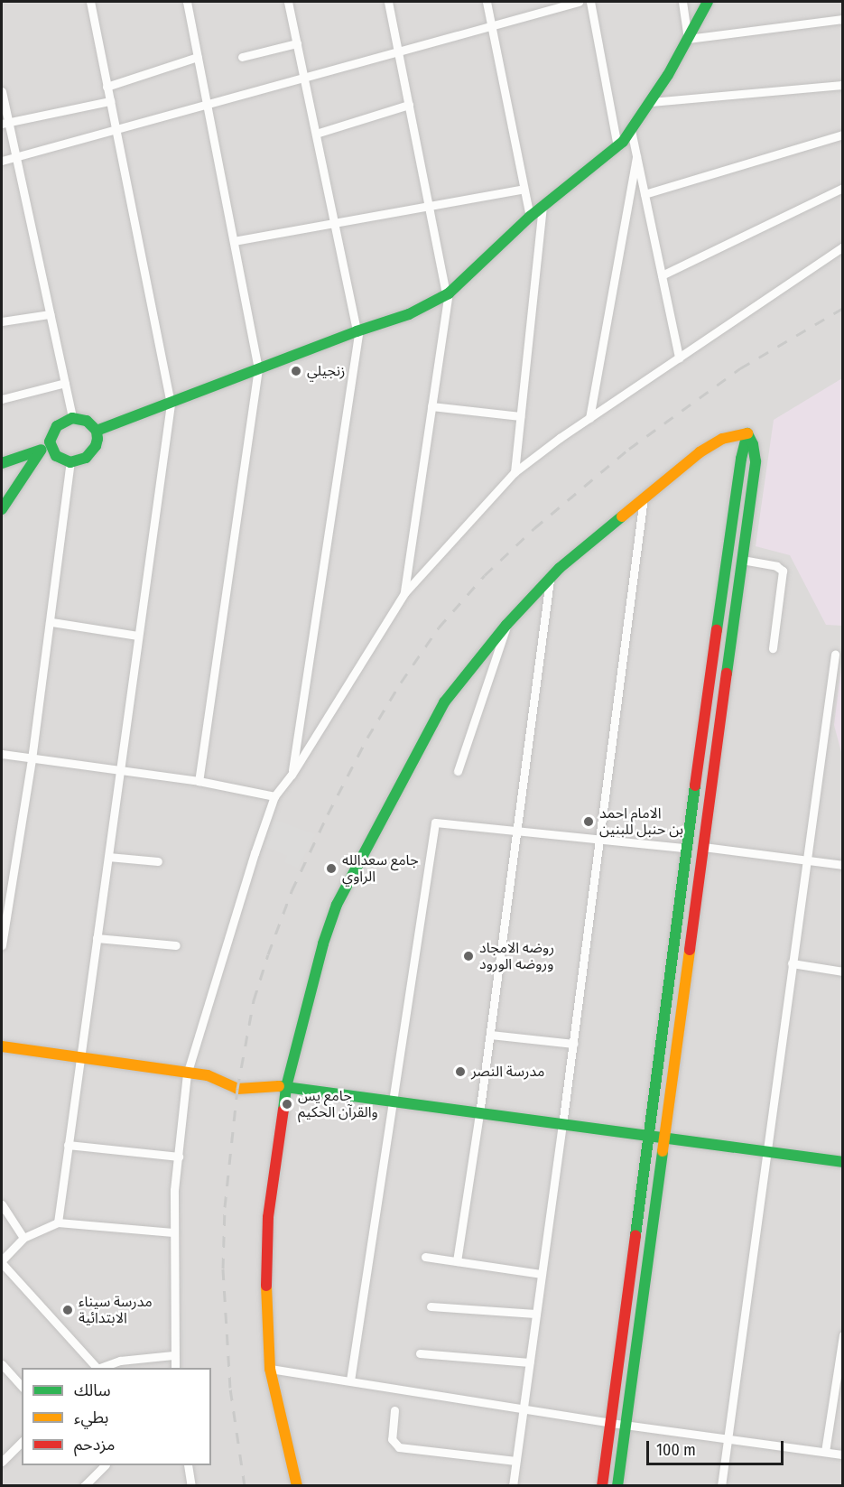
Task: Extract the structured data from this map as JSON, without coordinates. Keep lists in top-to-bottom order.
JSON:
{
  "places": [
    "زنجيلي",
    "الامام احمد بن حنبل للبنين",
    "جامع سعدالله الراوي",
    "روضه الامجاد وروضه الورود",
    "مدرسة النصر",
    "جامع يس والقرآن الحكيم",
    "مدرسة سيناء الابتدائية"
  ],
  "legend": ["سالك", "بطيء", "مزدحم"],
  "scale_bar": "100 m"
}
